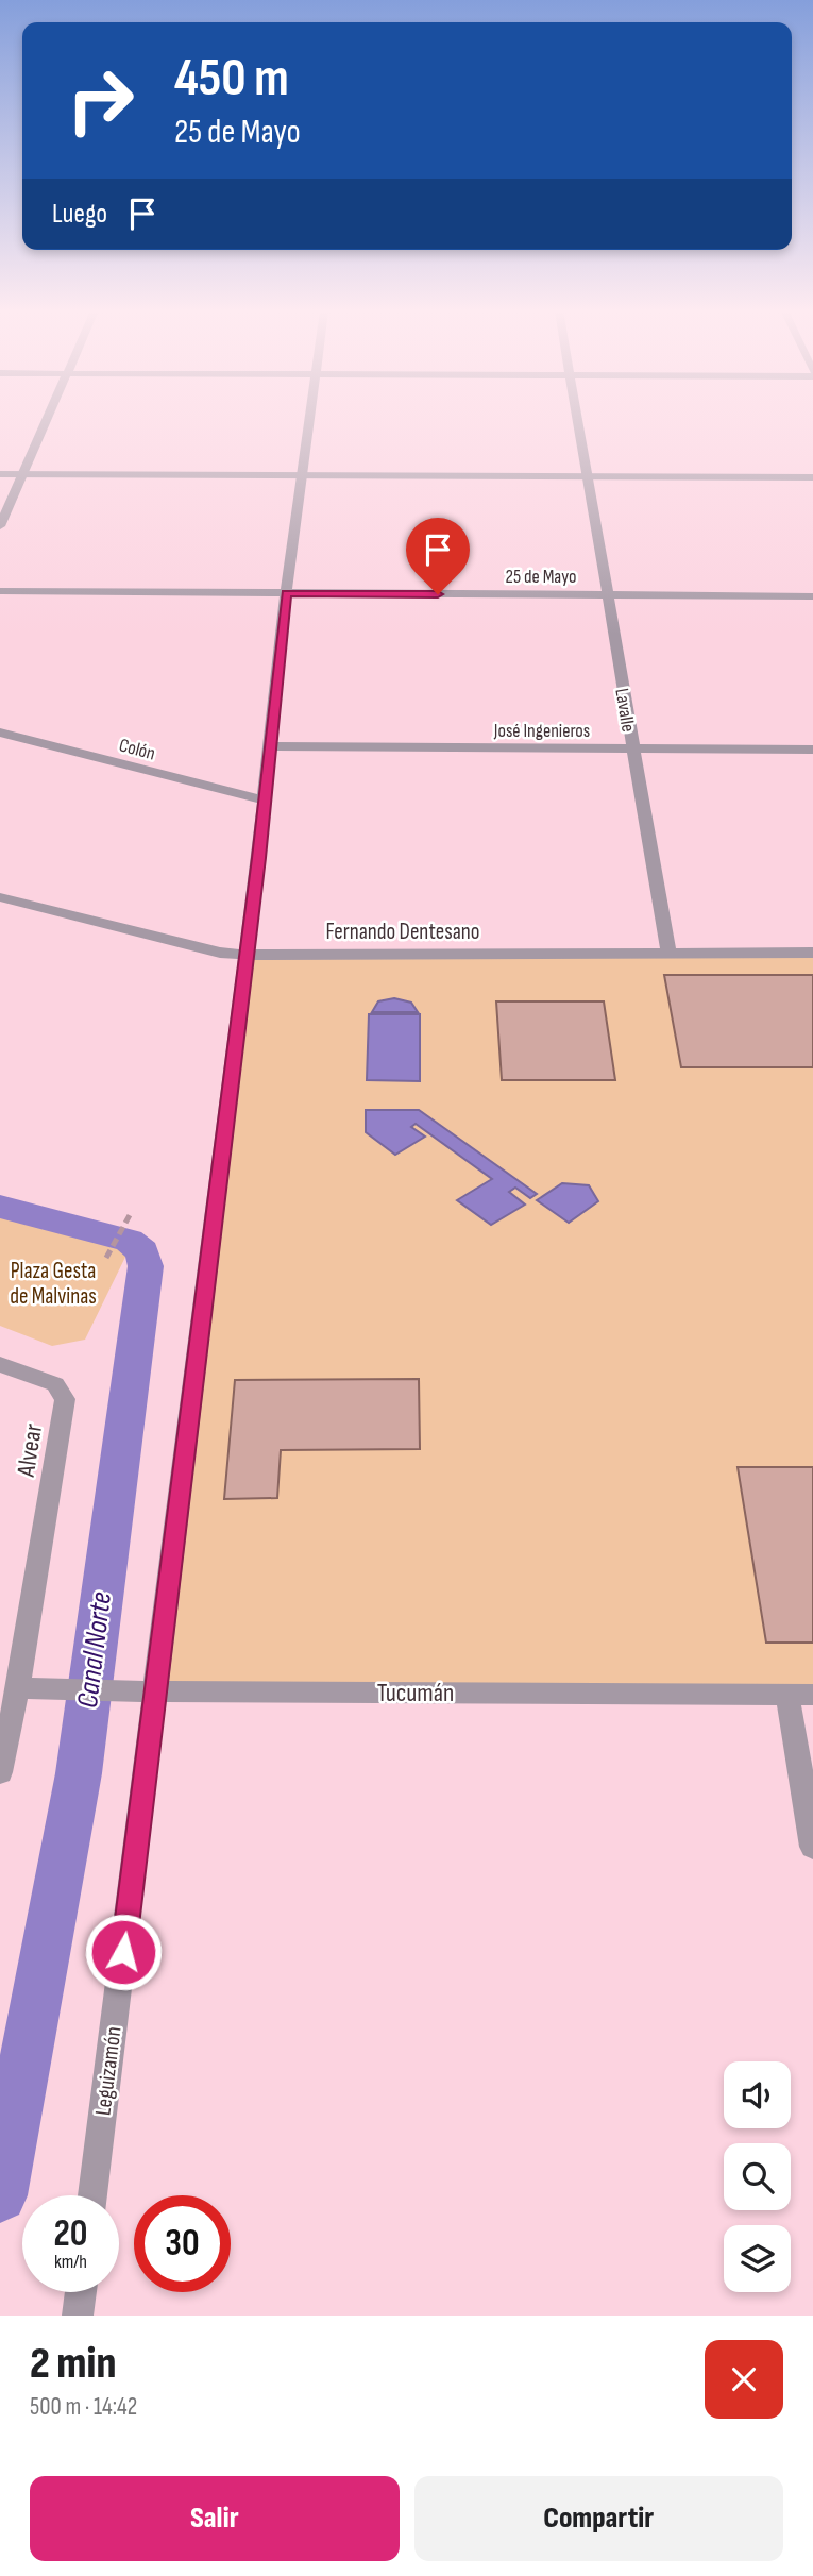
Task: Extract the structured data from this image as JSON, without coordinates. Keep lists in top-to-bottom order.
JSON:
{
  "streets": {
    "street": [
      "25 de Mayo",
      "Lavalle",
      "José Ingenieros",
      "Colón",
      "Fernando Dentesano",
      "Alvear",
      "Tucumán",
      "Leguizamón"
    ]
  },
  "crossings": [
    ["25 de Mayo", "Lavalle"],
    ["25 de Mayo", "Leguizamón"],
    ["Lavalle", "José Ingenieros"],
    ["Lavalle", "Fernando Dentesano"],
    ["José Ingenieros", "Leguizamón"],
    ["Colón", "Leguizamón"],
    ["Fernando Dentesano", "Leguizamón"],
    ["Alvear", "Tucumán"],
    ["Tucumán", "Leguizamón"]
  ],
  "water": ["Canal Norte"],
  "parks": ["Plaza Gesta de Malvinas"],
  "page": {
    "turn": ["450 m", "25 de Mayo"],
    "then": "Luego",
    "speed": "20 km/h",
    "limit": "30",
    "heading": ["2 min", "500 m · 14:42"],
    "buttons": ["Salir", "Compartir"]
  }
}
